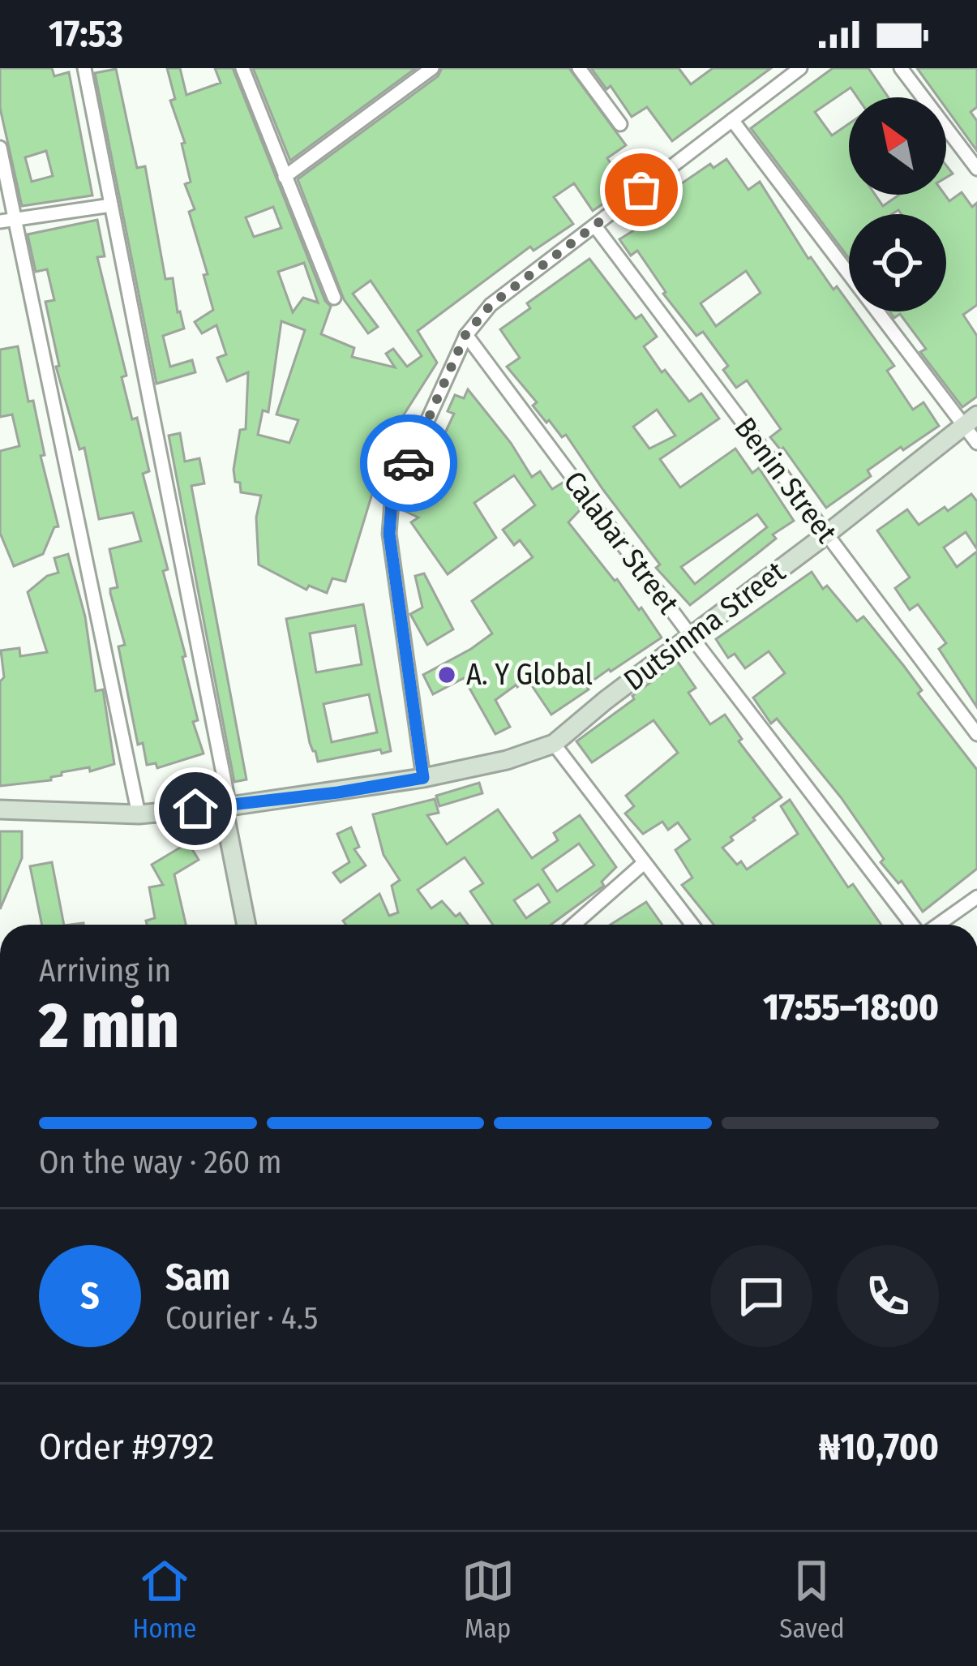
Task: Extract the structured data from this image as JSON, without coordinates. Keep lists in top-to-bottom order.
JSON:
{
  "streets": {
    "street": ["Benin Street", "Calabar Street", "Dutsinma Street"]
  },
  "crossings": [
    ["Benin Street", "Dutsinma Street"],
    ["Calabar Street", "Dutsinma Street"]
  ],
  "places": ["A. Y Global"],
  "north": "top left",
  "page": {
    "status": "17:53",
    "heading": ["2 min", "Arriving in", "17:55–18:00"],
    "panel": [
      "Sam",
      "Courier · 4.5",
      "Order #9792",
      "₦10,700"
    ],
    "bar": "On the way · 260 m",
    "round": "S",
    "tabs": ["Home", "Map", "Saved"]
  }
}
